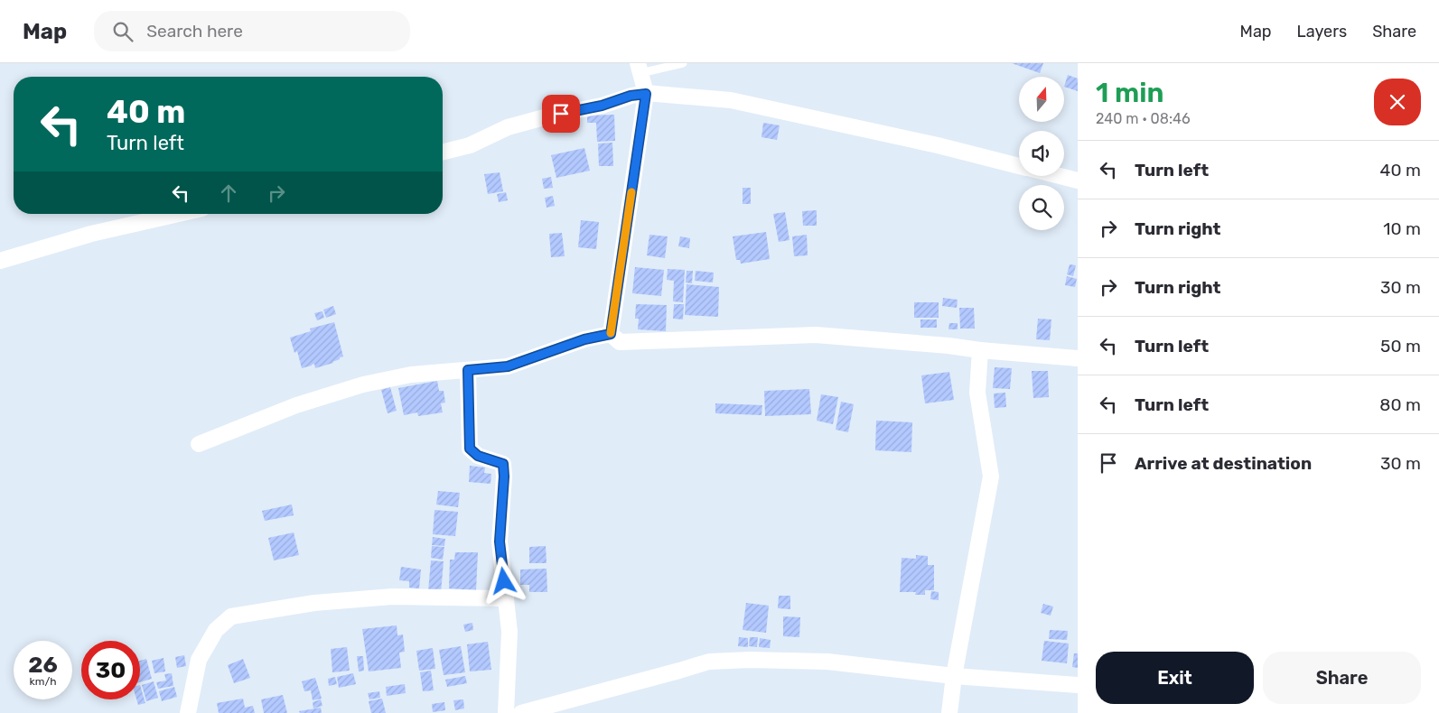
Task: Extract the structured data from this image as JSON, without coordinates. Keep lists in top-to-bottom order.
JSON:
{
  "north": "top",
  "page": {
    "header": "Map",
    "search": "Search here",
    "nav": ["Map", "Layers", "Share"],
    "heading": ["1 min", "240 m · 08:46"],
    "turn": ["40 m", "Turn left"],
    "list": [
      {
        "name": "Turn left",
        "value": "40 m"
      },
      {
        "name": "Turn right",
        "value": "10 m"
      },
      {
        "name": "Turn right",
        "value": "30 m"
      },
      {
        "name": "Turn left",
        "value": "50 m"
      },
      {
        "name": "Turn left",
        "value": "80 m"
      },
      {
        "name": "Arrive at destination",
        "value": "30 m"
      }
    ],
    "speed": "26 km/h",
    "limit": "30",
    "buttons": ["Exit", "Share"]
  }
}
